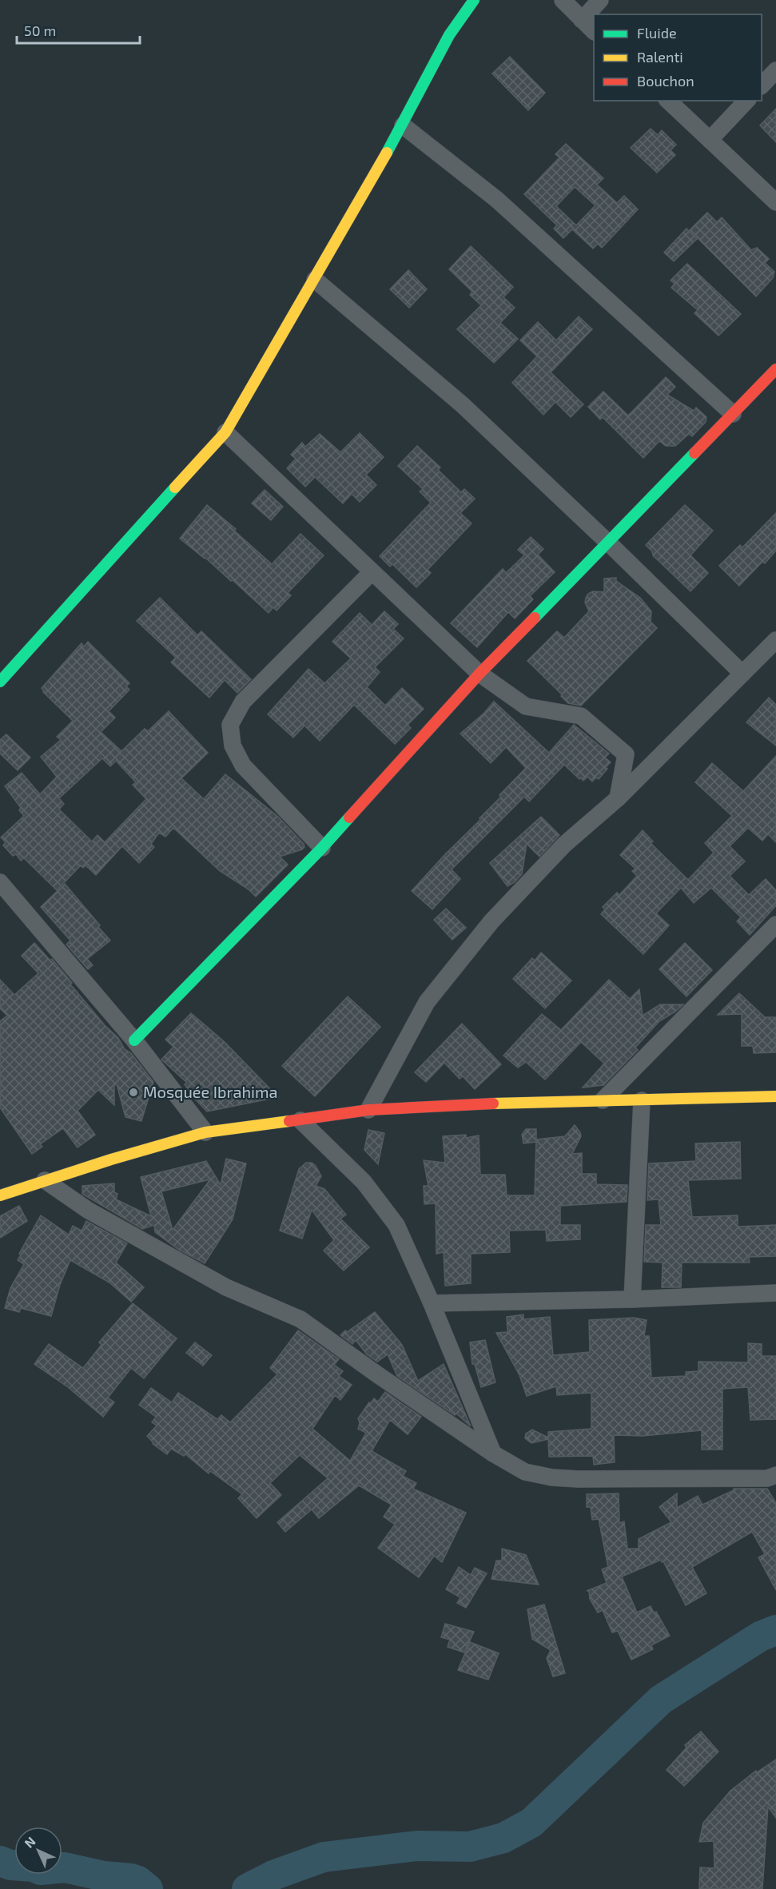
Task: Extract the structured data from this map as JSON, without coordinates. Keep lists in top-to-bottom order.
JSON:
{
  "places": ["Mosquée Ibrahima"],
  "legend": ["Fluide", "Ralenti", "Bouchon"],
  "scale_bar": "50 m",
  "north": "top left"
}
